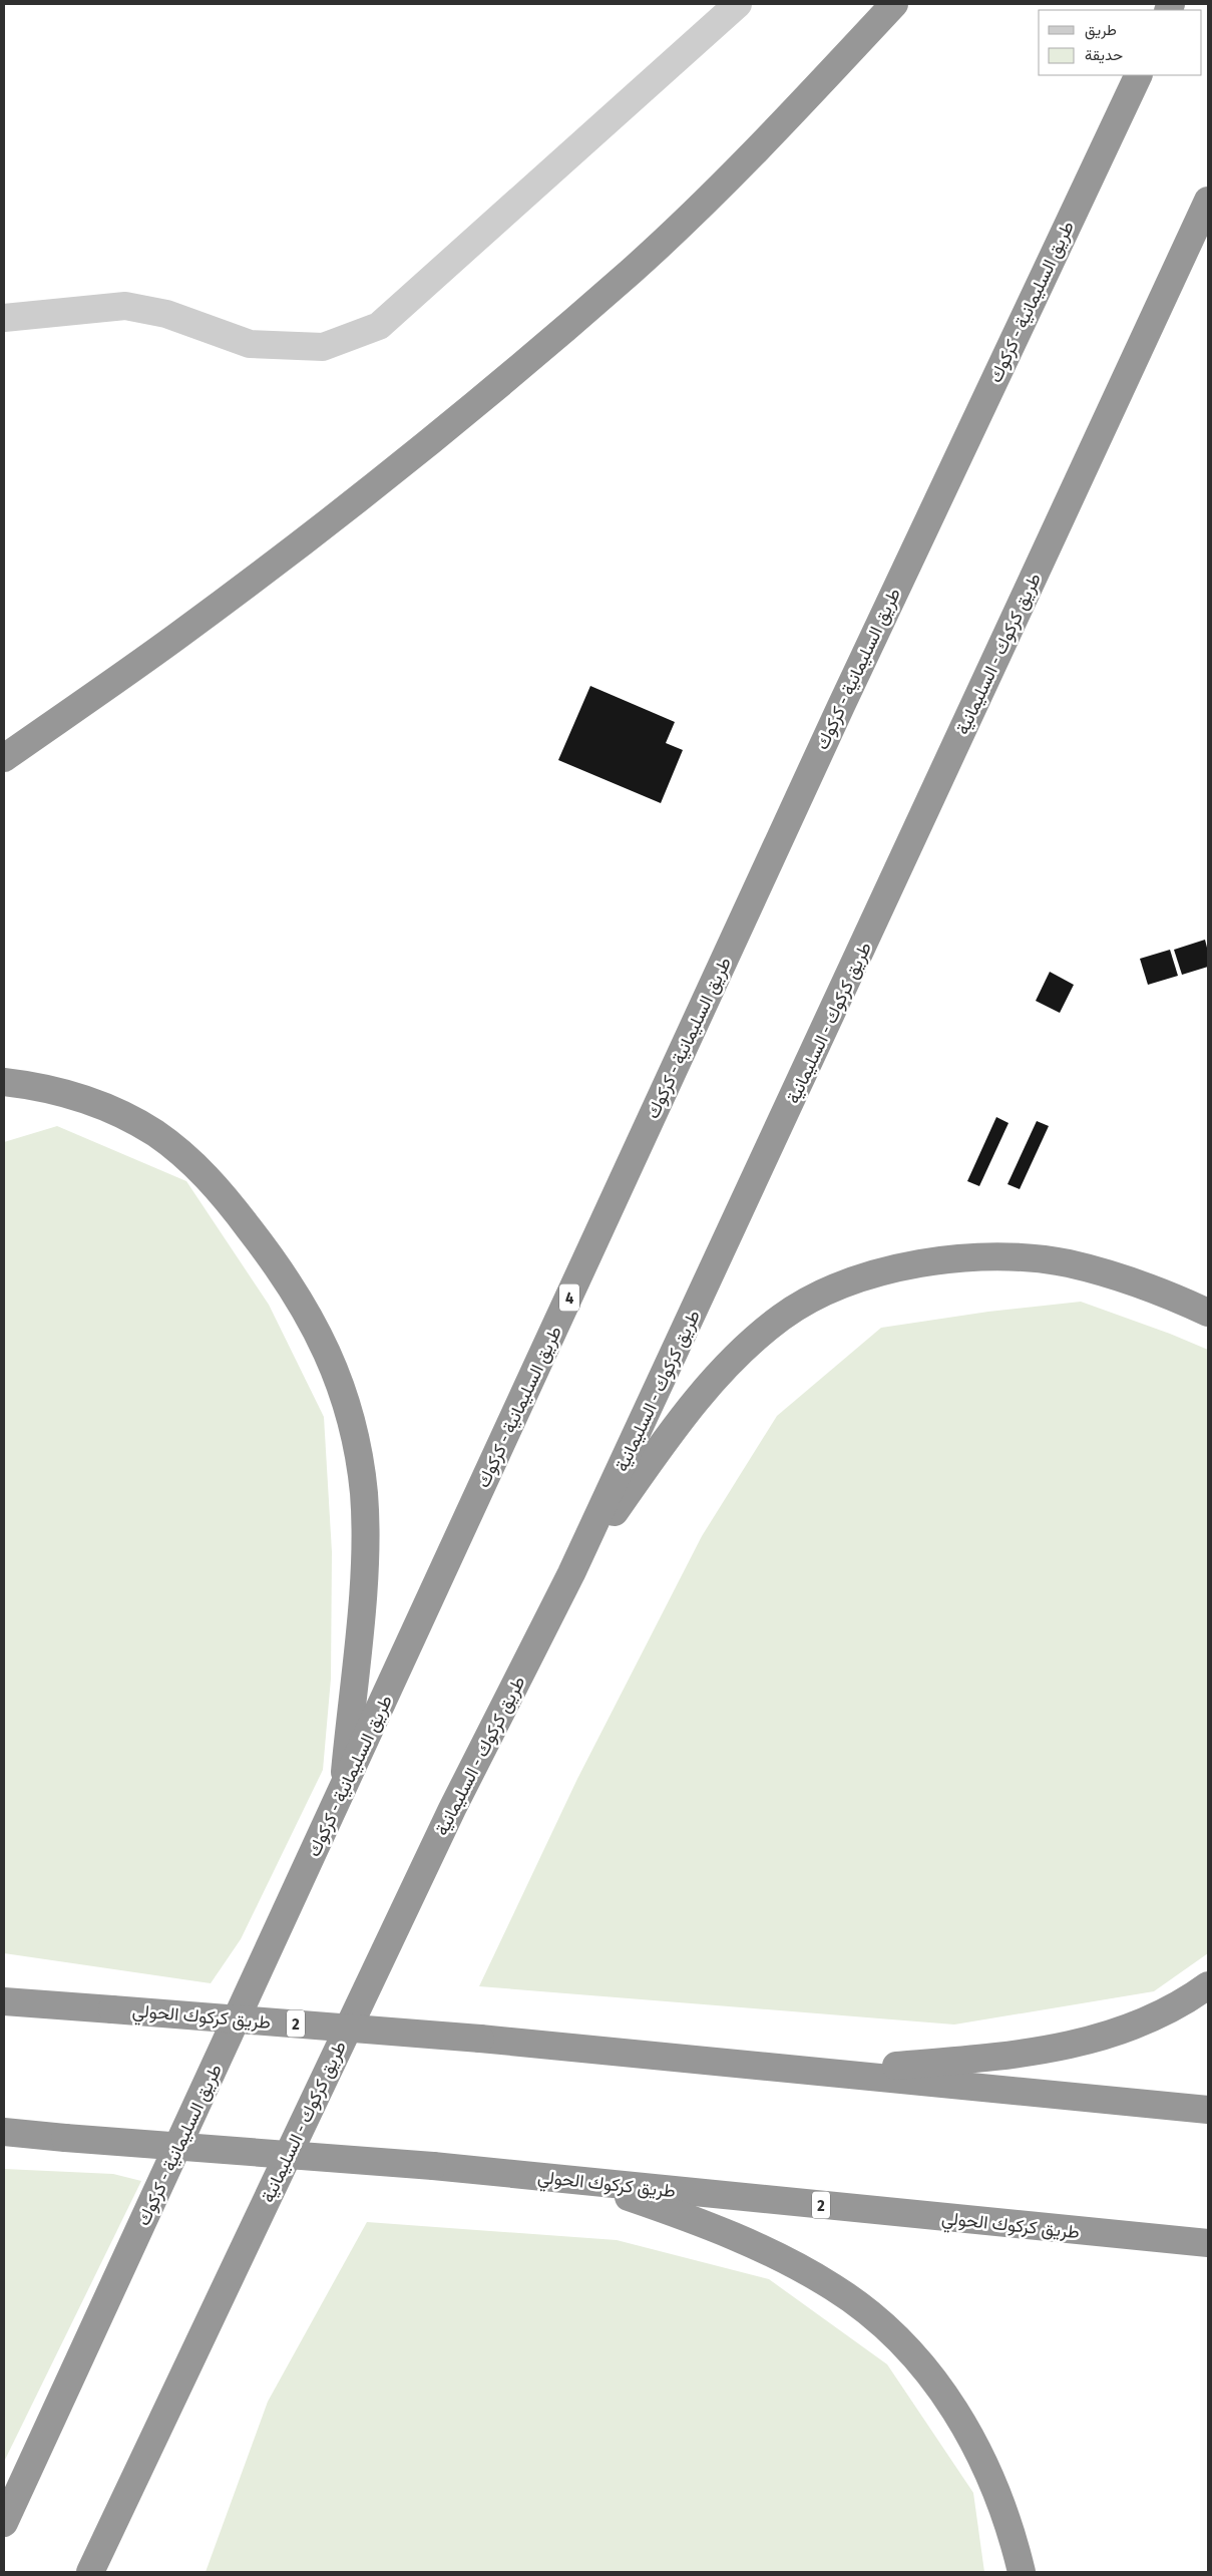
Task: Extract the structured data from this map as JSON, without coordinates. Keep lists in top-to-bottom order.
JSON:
{
  "streets": {
    "highway": [
      "طريق السليمانية - كركوك",
      "طريق كركوك - السليمانية",
      "4",
      "طريق كركوك الحولي",
      "2"
    ]
  },
  "legend": ["طريق", "حديقة"]
}
